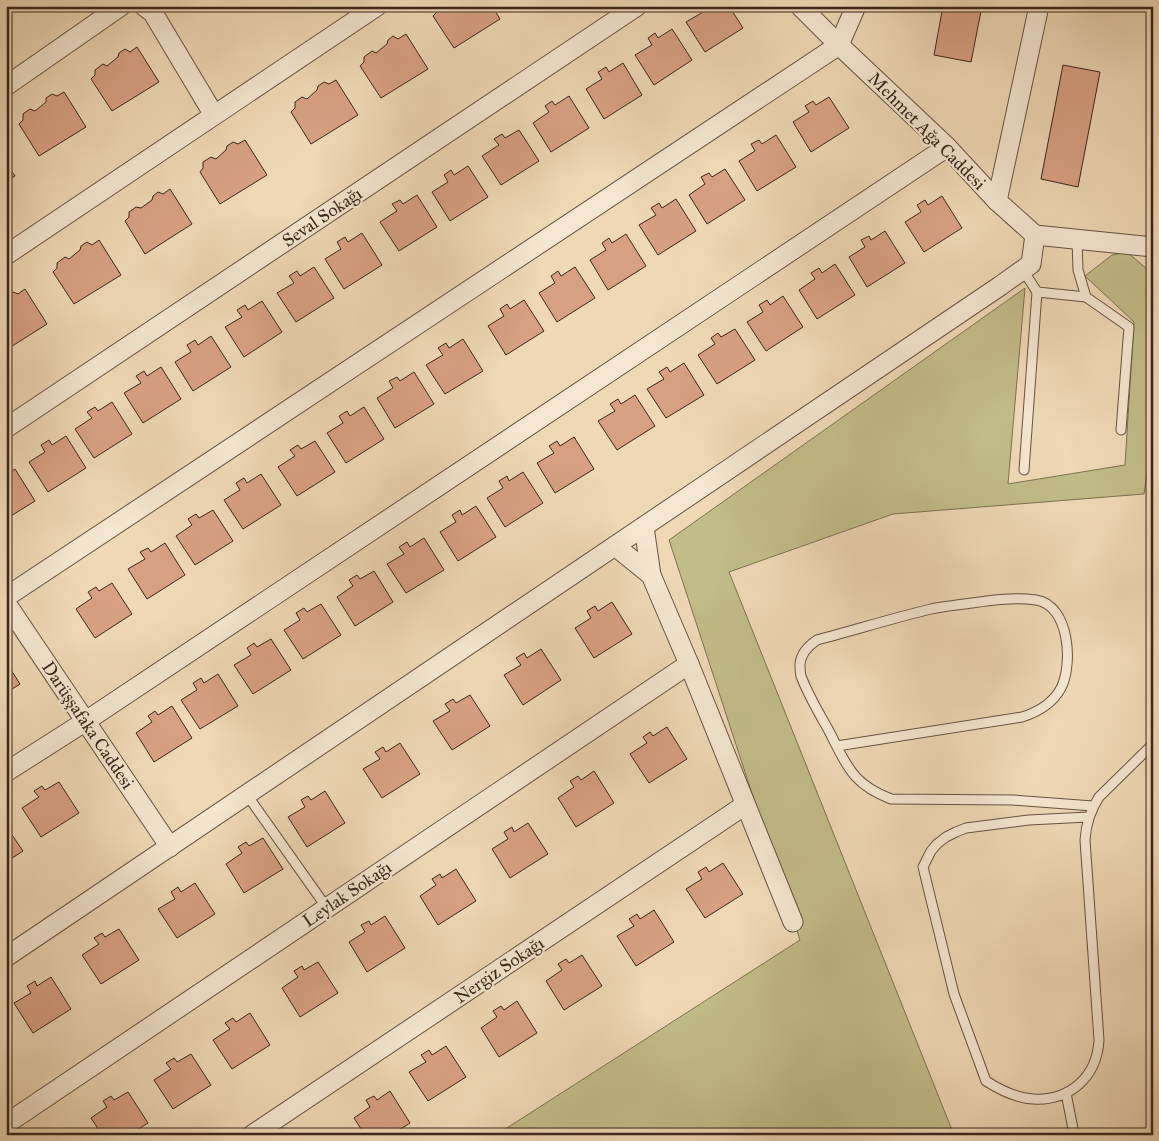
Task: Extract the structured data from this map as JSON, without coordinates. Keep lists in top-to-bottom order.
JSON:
{
  "streets": {
    "street": [
      "Mehmet Ağa Caddesi",
      "Seval Sokağı",
      "Darüşşafaka Caddesi",
      "Leylak Sokağı",
      "Nergiz Sokağı"
    ]
  }
}
